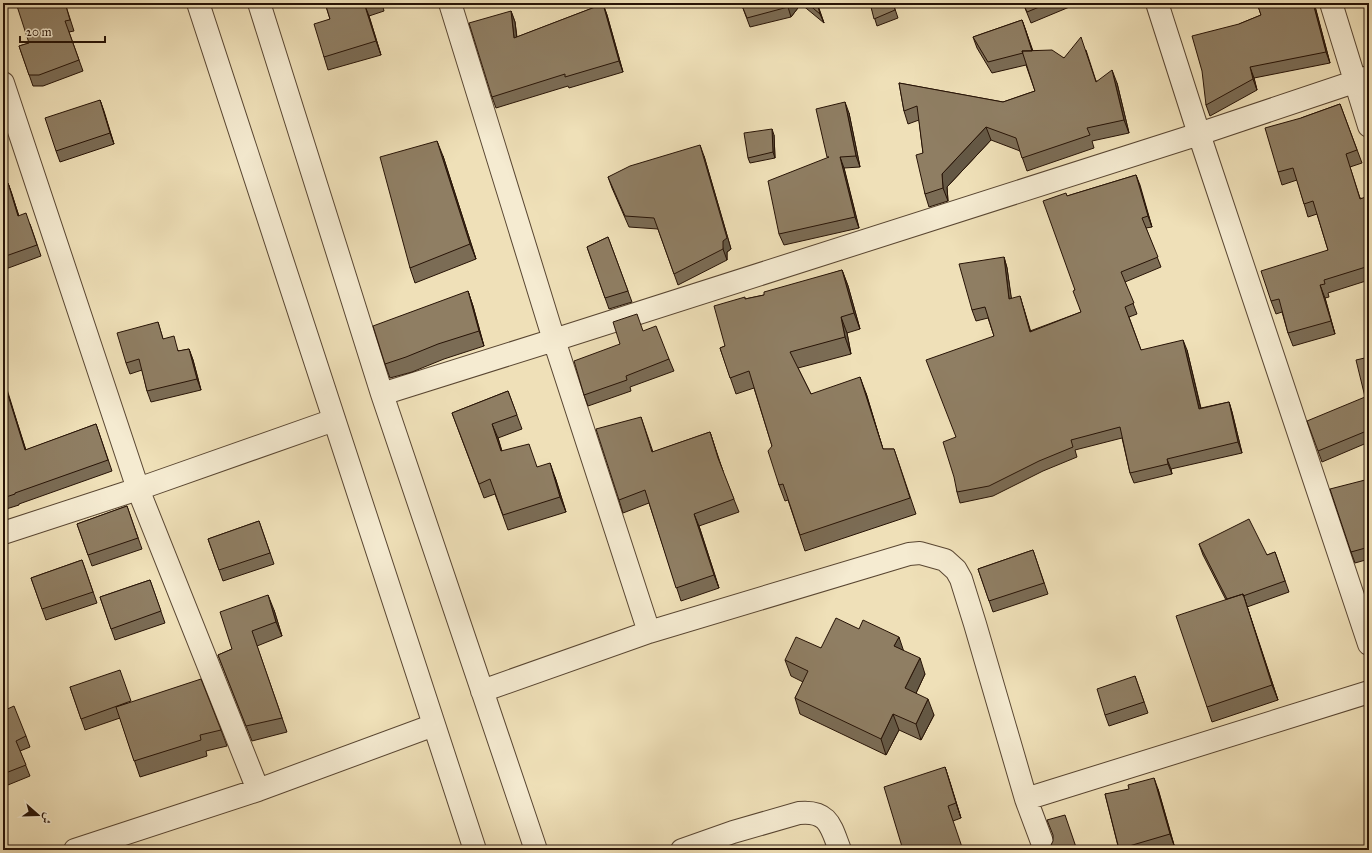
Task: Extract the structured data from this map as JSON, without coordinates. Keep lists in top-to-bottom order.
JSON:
{
  "scale_bar": "20 m",
  "north": "right"
}
